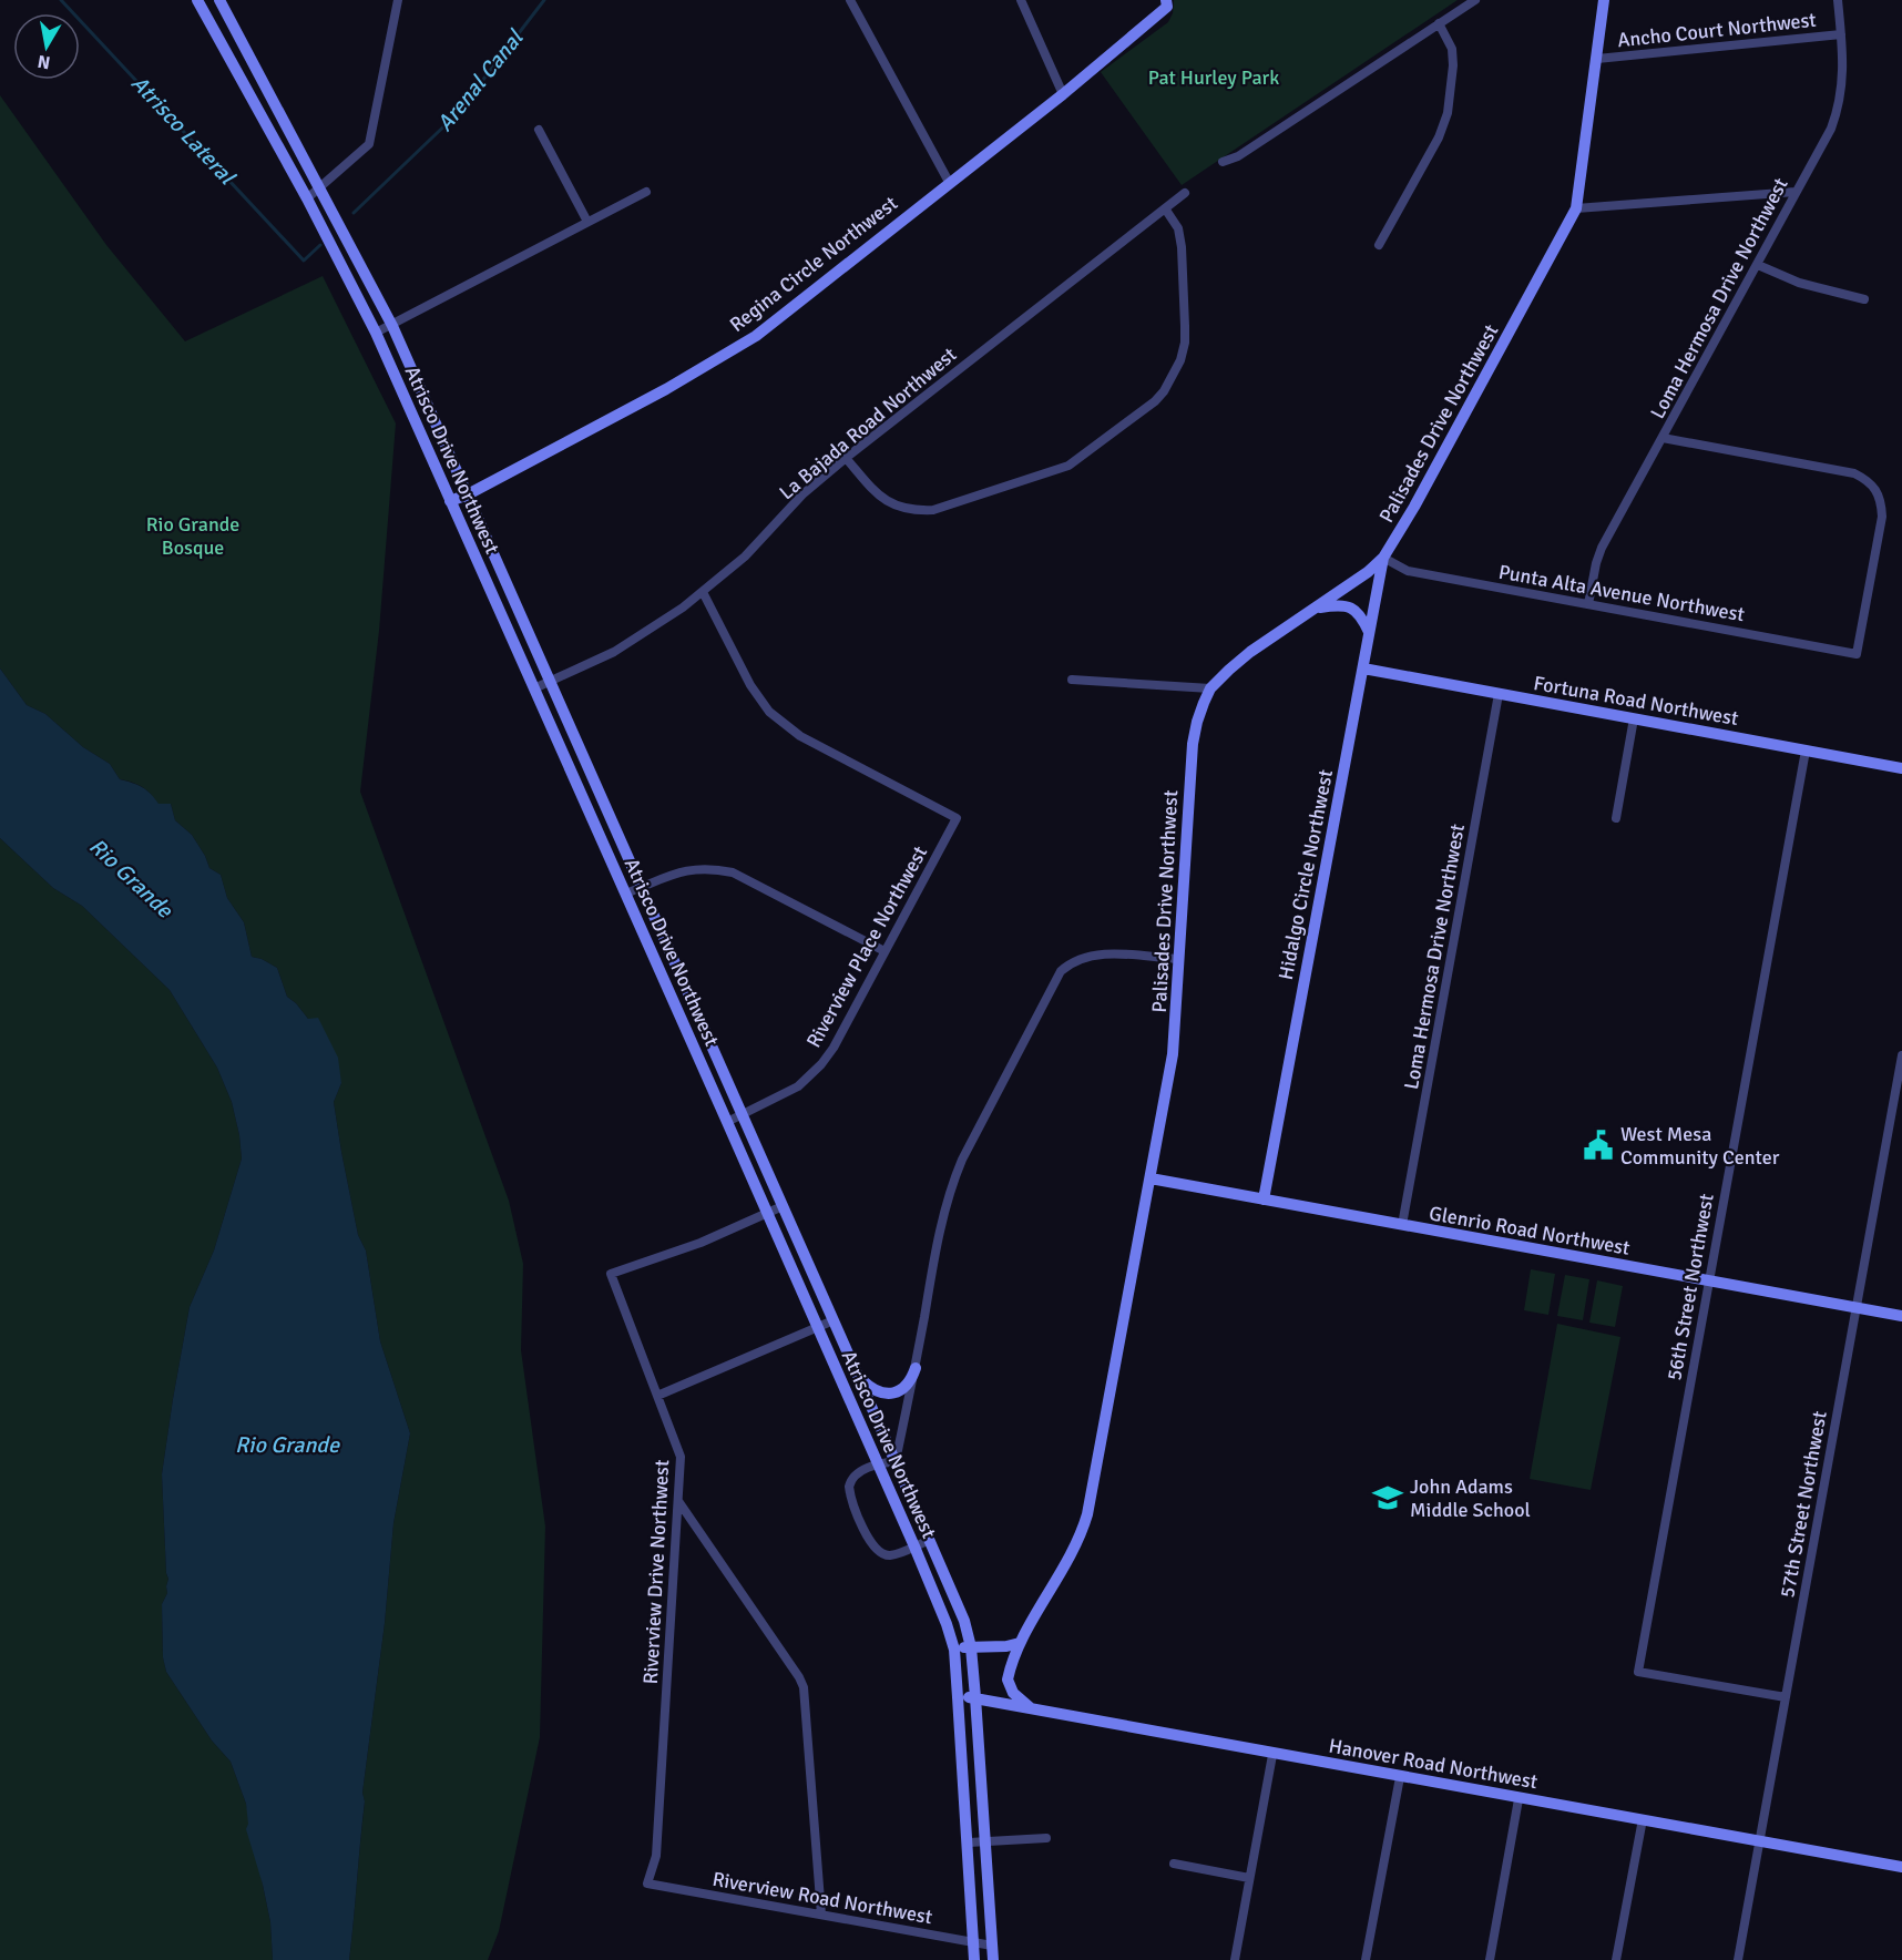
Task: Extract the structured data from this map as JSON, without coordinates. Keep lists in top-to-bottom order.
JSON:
{
  "streets": {
    "street": [
      "Ancho Court Northwest",
      "Regina Circle Northwest",
      "Loma Hermosa Drive Northwest",
      "La Bajada Road Northwest",
      "Palisades Drive Northwest",
      "Atrisco Drive Northwest",
      "Punta Alta Avenue Northwest",
      "Fortuna Road Northwest",
      "Hidalgo Circle Northwest",
      "Riverview Place Northwest",
      "Glenrio Road Northwest",
      "56th Street Northwest",
      "57th Street Northwest",
      "Riverview Drive Northwest",
      "Hanover Road Northwest",
      "Riverview Road Northwest"
    ]
  },
  "crossings": [
    ["Ancho Court Northwest", "Loma Hermosa Drive Northwest"],
    ["Regina Circle Northwest", "Atrisco Drive Northwest"],
    ["Loma Hermosa Drive Northwest", "Punta Alta Avenue Northwest"],
    ["Loma Hermosa Drive Northwest", "Fortuna Road Northwest"],
    ["Loma Hermosa Drive Northwest", "Glenrio Road Northwest"],
    ["La Bajada Road Northwest", "Atrisco Drive Northwest"],
    ["La Bajada Road Northwest", "Riverview Place Northwest"],
    ["Palisades Drive Northwest", "Punta Alta Avenue Northwest"],
    ["Palisades Drive Northwest", "Hidalgo Circle Northwest"],
    ["Palisades Drive Northwest", "Glenrio Road Northwest"],
    ["Palisades Drive Northwest", "Hanover Road Northwest"],
    ["Atrisco Drive Northwest", "Riverview Place Northwest"],
    ["Atrisco Drive Northwest", "Riverview Drive Northwest"],
    ["Atrisco Drive Northwest", "Hanover Road Northwest"],
    ["Atrisco Drive Northwest", "Riverview Road Northwest"],
    ["Punta Alta Avenue Northwest", "Hidalgo Circle Northwest"],
    ["Fortuna Road Northwest", "Hidalgo Circle Northwest"],
    ["Fortuna Road Northwest", "56th Street Northwest"],
    ["Hidalgo Circle Northwest", "Glenrio Road Northwest"],
    ["Glenrio Road Northwest", "56th Street Northwest"],
    ["Glenrio Road Northwest", "57th Street Northwest"],
    ["56th Street Northwest", "57th Street Northwest"],
    ["57th Street Northwest", "Hanover Road Northwest"],
    ["Riverview Drive Northwest", "Riverview Road Northwest"]
  ],
  "water": ["Arenal Canal", "Atrisco Lateral", "Rio Grande"],
  "parks": ["Pat Hurley Park", "Rio Grande Bosque"],
  "places": {
    "public building": ["West Mesa Community Center"],
    "school or university": ["John Adams Middle School"]
  },
  "north": "bottom"
}
